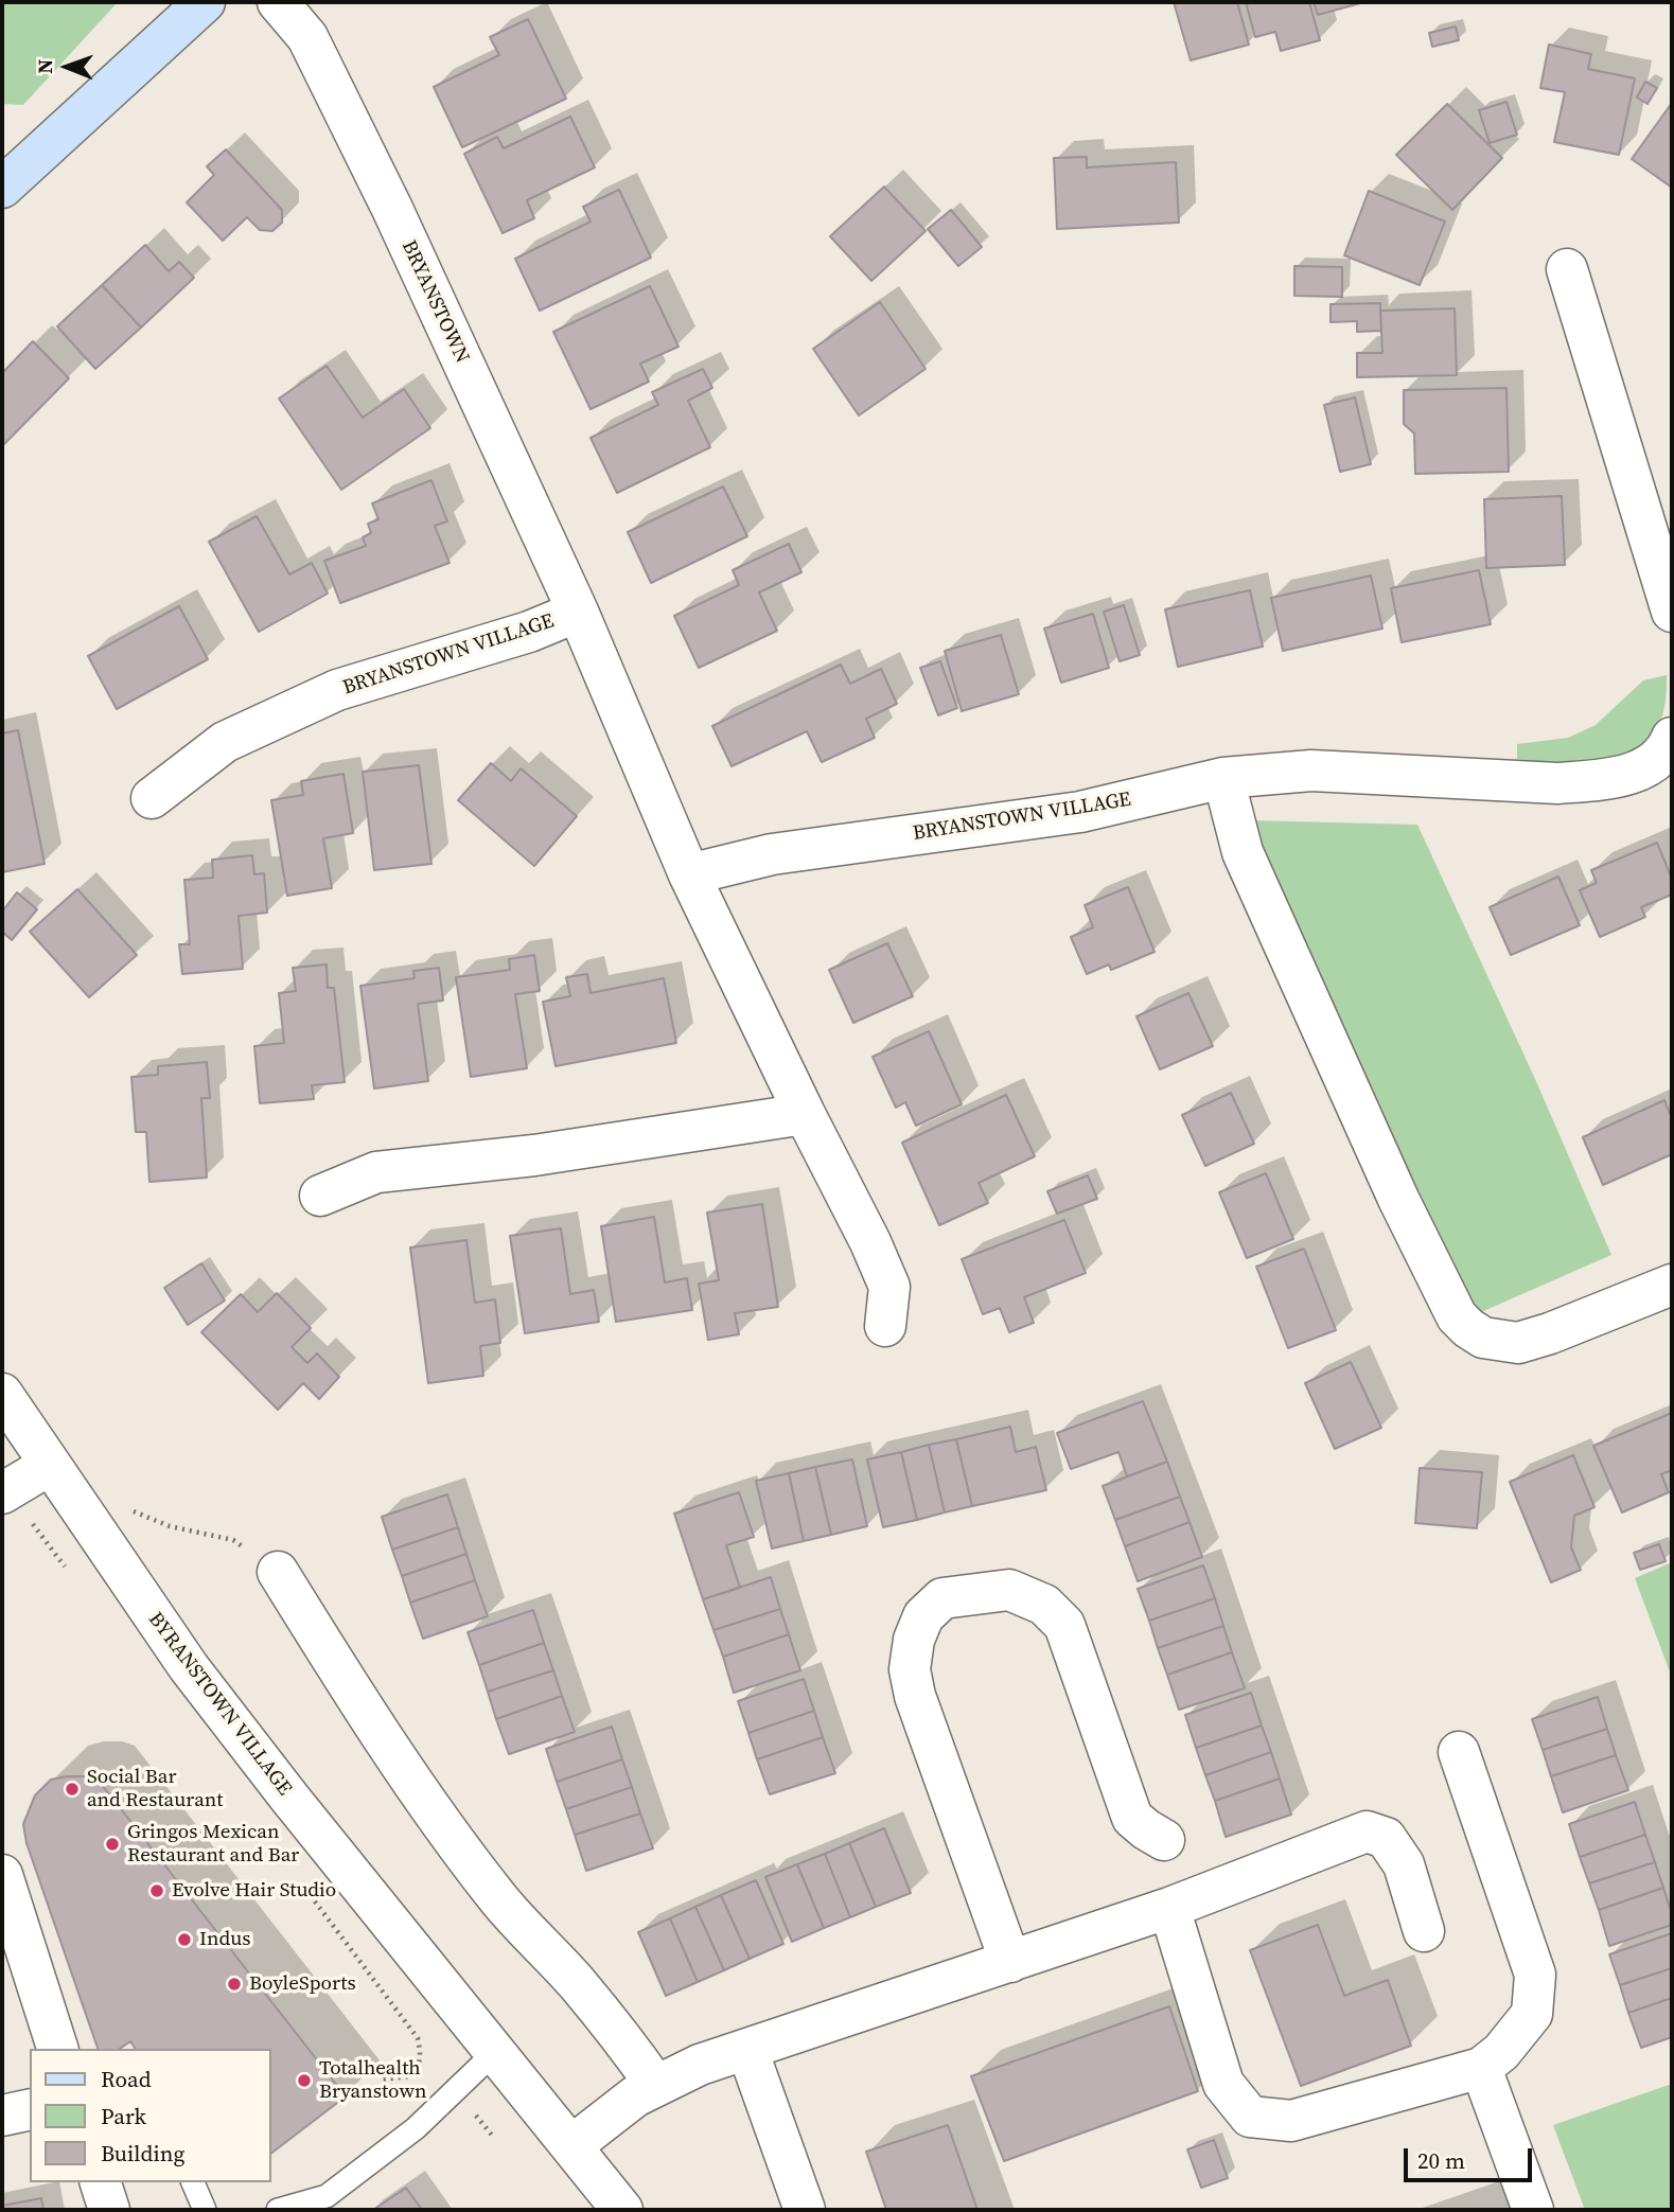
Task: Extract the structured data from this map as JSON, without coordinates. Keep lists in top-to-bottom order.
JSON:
{
  "streets": {
    "street": ["BRYANSTOWN", "BRYANSTOWN VILLAGE", "BYRANSTOWN VILLAGE"]
  },
  "crossings": [
    ["BRYANSTOWN", "BRYANSTOWN VILLAGE"]
  ],
  "places": [
    "Social Bar and Restaurant",
    "Gringos Mexican Restaurant and Bar",
    "Evolve Hair Studio",
    "Indus",
    "BoyleSports",
    "Totalhealth Bryanstown"
  ],
  "legend": ["Road", "Park", "Building"],
  "scale_bar": "20 m",
  "north": "left"
}
